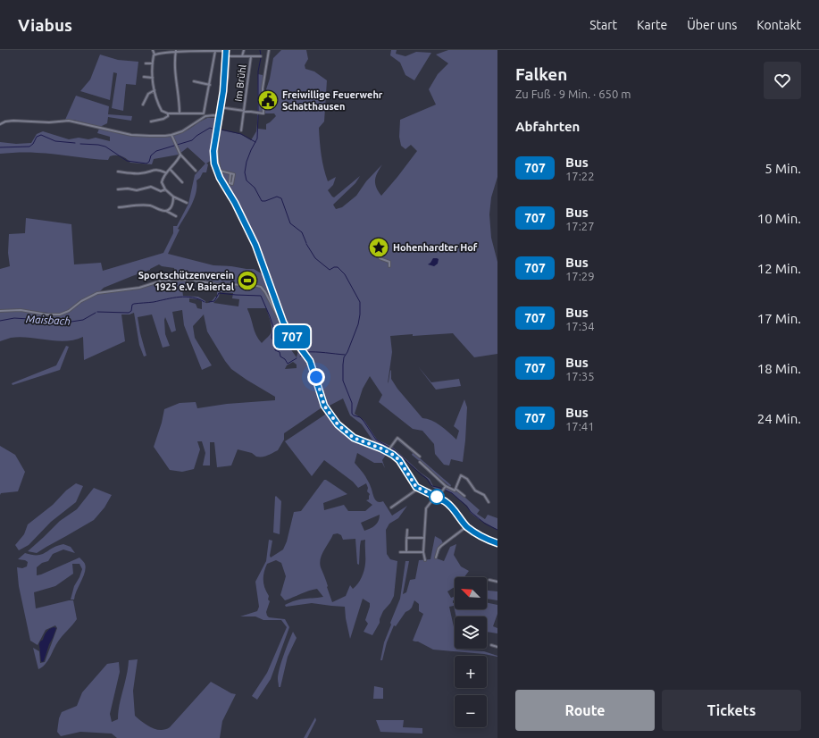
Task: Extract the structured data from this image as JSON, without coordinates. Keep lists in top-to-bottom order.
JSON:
{
  "streets": {
    "street": ["Im Brühl"]
  },
  "water": ["Maisbach"],
  "places": {
    "public building": ["Freiwillige Feuerwehr Schatthausen"],
    "place": ["Hohenhardter Hof"],
    "sports": ["Sportschützenverein 1925 e.V. Baiertal"]
  },
  "lines": ["bus line 707"],
  "north": "top left",
  "page": {
    "header": "Viabus",
    "nav": [
      "Start",
      "Karte",
      "Über uns",
      "Kontakt"
    ],
    "on_map": "707",
    "heading": [
      ["Falken", "Zu Fuß · 9 Min. · 650 m"],
      "Abfahrten"
    ],
    "list": [
      {
        "mark": "707",
        "name": "Bus",
        "note": "17:22",
        "value": "5 Min."
      },
      {
        "mark": "707",
        "name": "Bus",
        "note": "17:27",
        "value": "10 Min."
      },
      {
        "mark": "707",
        "name": "Bus",
        "note": "17:29",
        "value": "12 Min."
      },
      {
        "mark": "707",
        "name": "Bus",
        "note": "17:34",
        "value": "17 Min."
      },
      {
        "mark": "707",
        "name": "Bus",
        "note": "17:35",
        "value": "18 Min."
      },
      {
        "mark": "707",
        "name": "Bus",
        "note": "17:41",
        "value": "24 Min."
      }
    ],
    "map_buttons": ["+", "−"],
    "buttons": ["Route", "Tickets"]
  }
}
